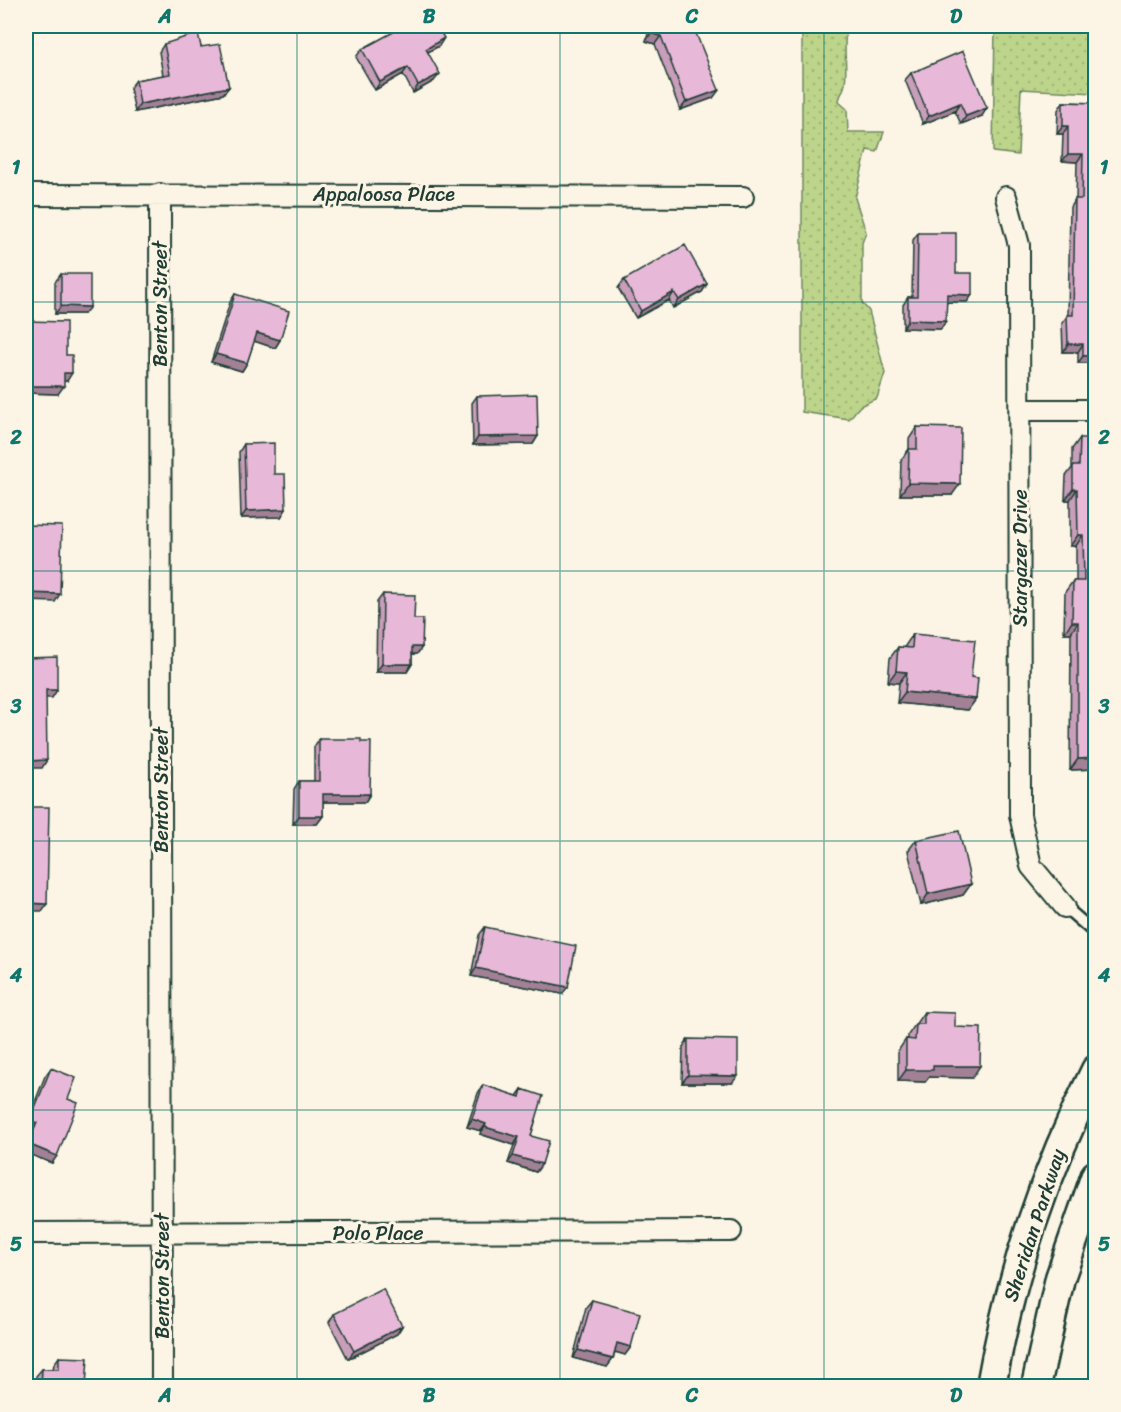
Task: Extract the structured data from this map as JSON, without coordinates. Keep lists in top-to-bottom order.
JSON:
{
  "streets": {
    "main road": ["Sheridan Parkway"],
    "street": [
      "Appaloosa Place",
      "Benton Street",
      "Stargazer Drive",
      "Polo Place"
    ]
  },
  "crossings": [
    ["Appaloosa Place", "Benton Street"],
    ["Benton Street", "Polo Place"]
  ],
  "grid": {
    "columns": [
      "A",
      "B",
      "C",
      "D"
    ],
    "rows": [
      "1",
      "2",
      "3",
      "4",
      "5"
    ]
  }
}
